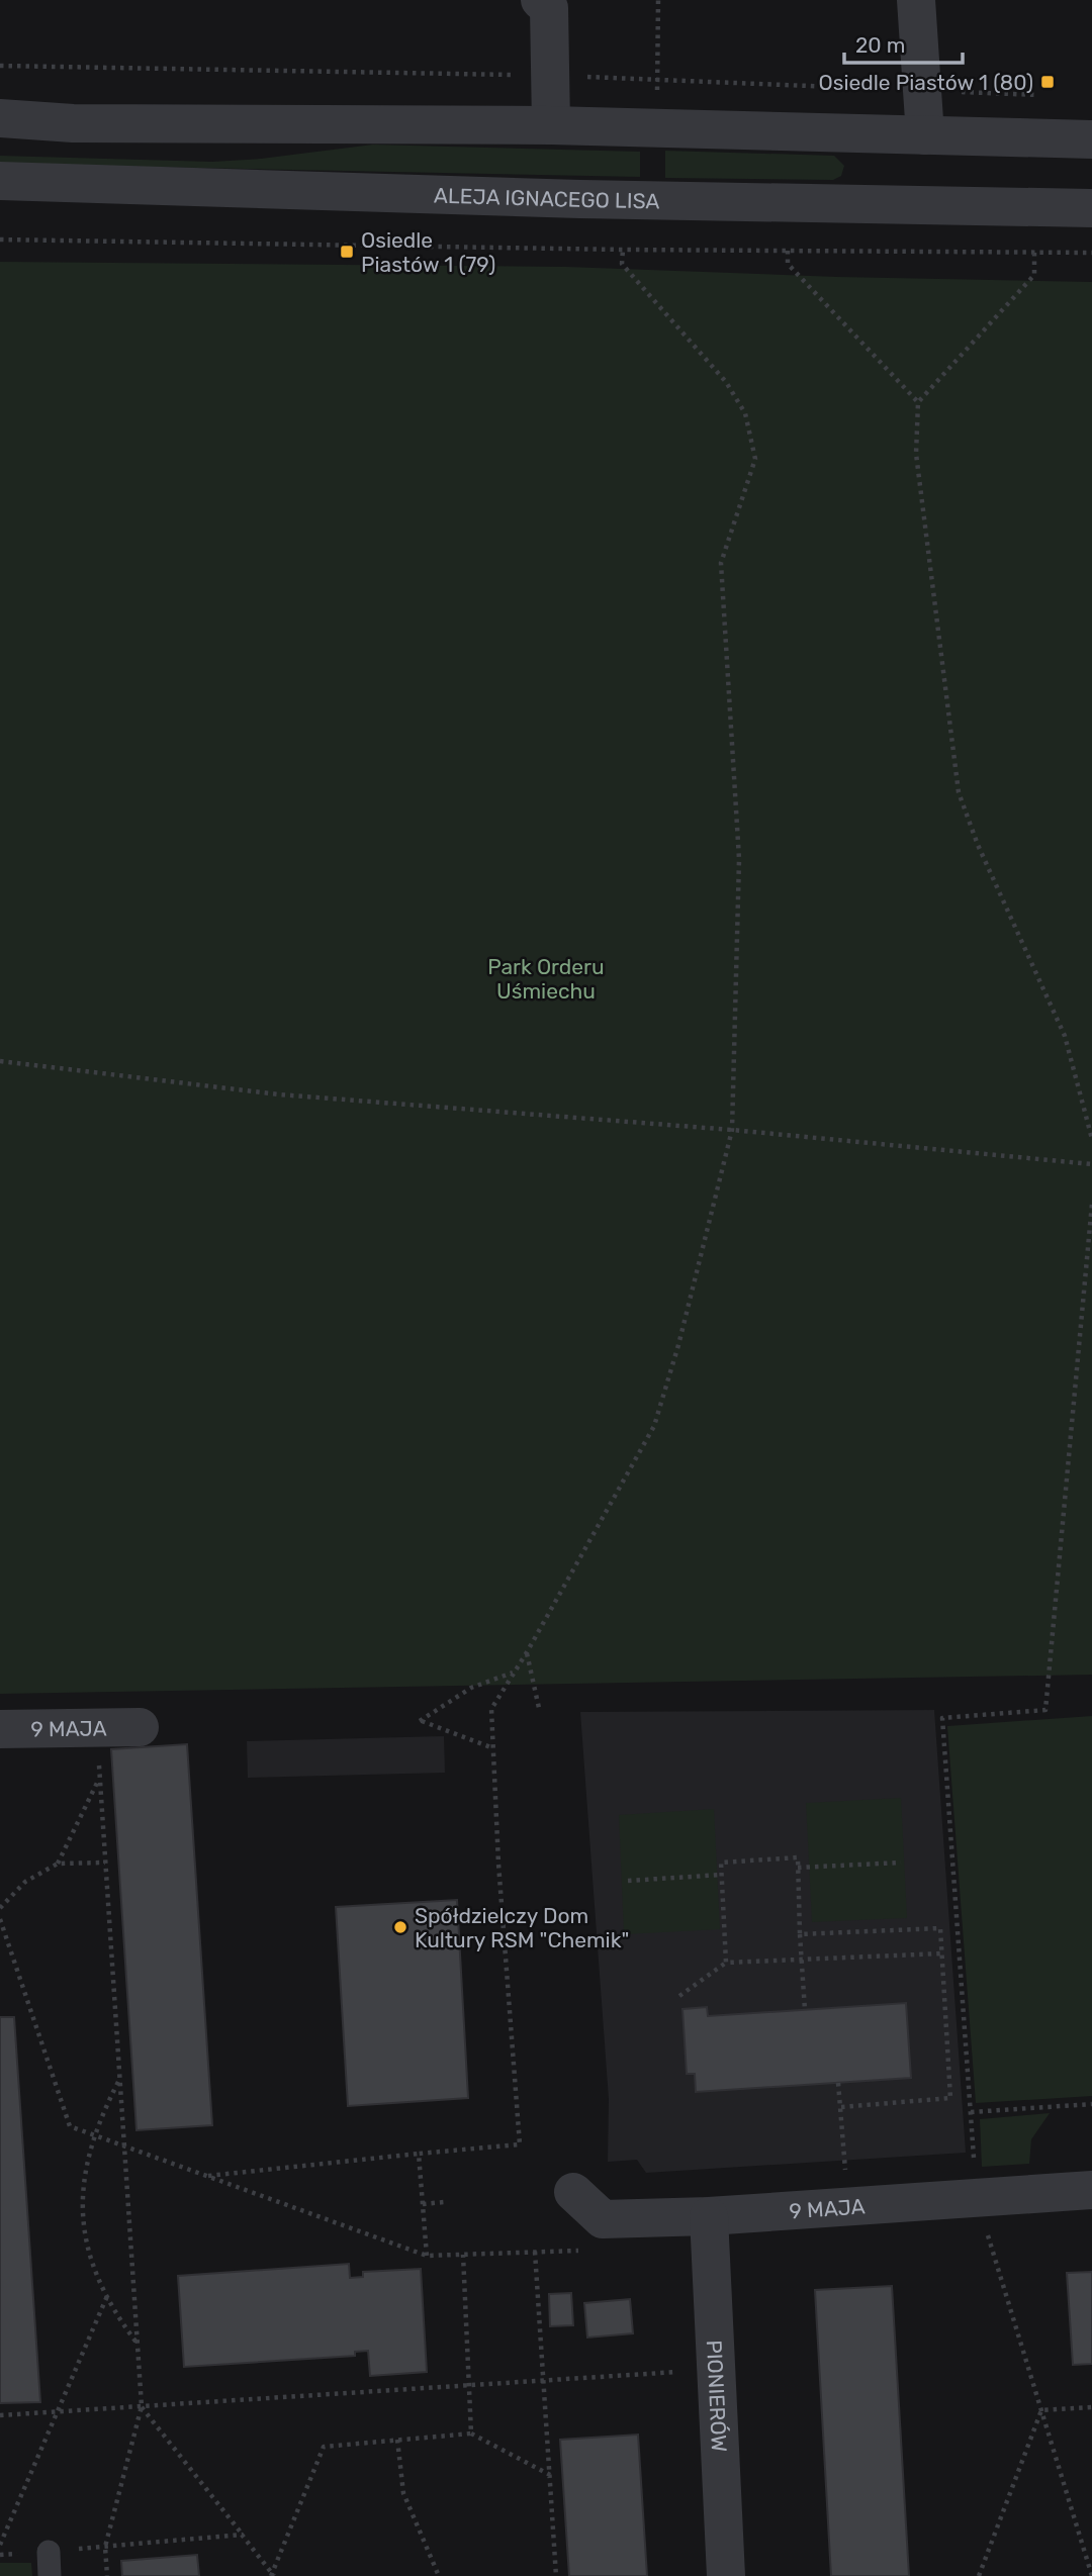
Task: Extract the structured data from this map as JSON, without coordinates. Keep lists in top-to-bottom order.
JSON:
{
  "streets": {
    "street": ["ALEJA IGNACEGO LISA", "9 MAJA", "PIONIERÓW"]
  },
  "crossings": [
    ["9 MAJA", "PIONIERÓW"]
  ],
  "parks": ["Park Orderu Uśmiechu"],
  "places": {
    "transit": ["Osiedle Piastów 1 (80)", "Osiedle Piastów 1 (79)"],
    "other": ["Spółdzielczy Dom Kultury RSM \"Chemik\""]
  },
  "scale_bar": "20 m"
}
